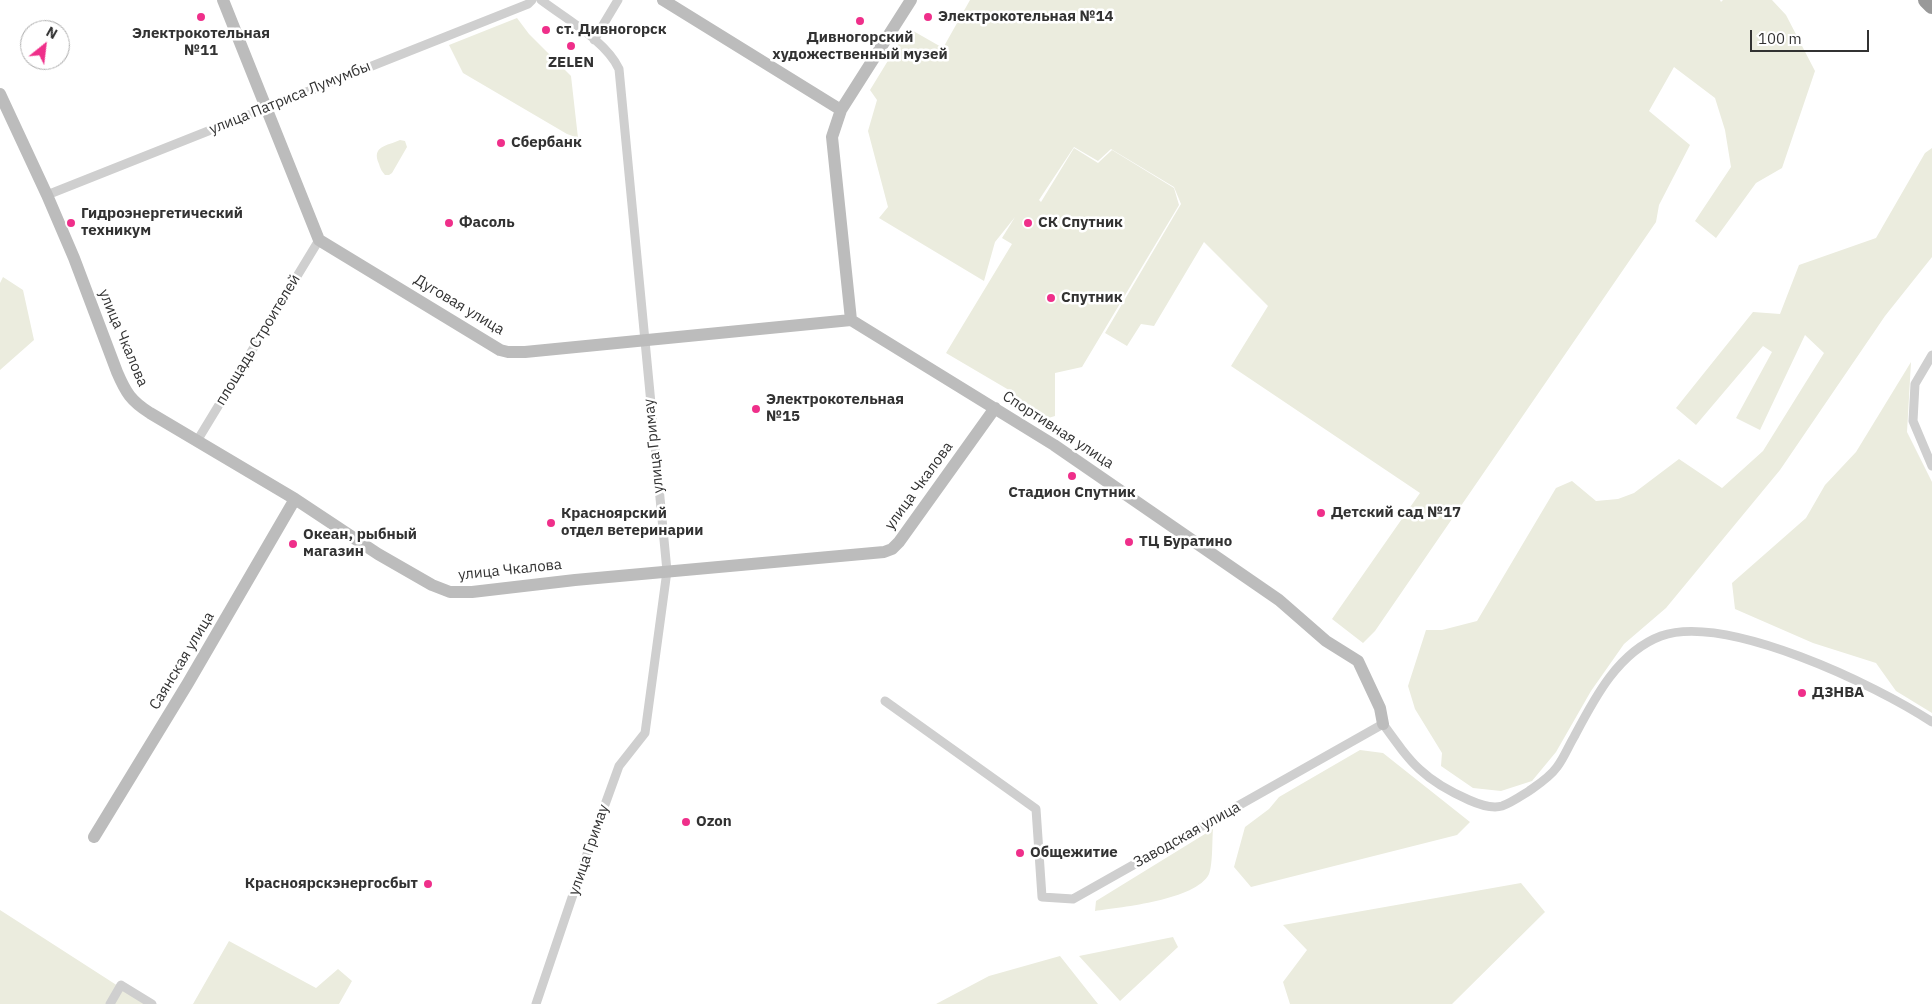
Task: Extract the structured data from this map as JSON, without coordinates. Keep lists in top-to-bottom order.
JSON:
{
  "streets": {
    "main road": [
      "Дуговая улица",
      "улица Чкалова",
      "Спортивная улица",
      "Саянская улица"
    ],
    "street": [
      "улица Патриса Лумумбы",
      "площадь Строителей",
      "улица Гримау",
      "Заводская улица"
    ]
  },
  "crossings": [
    ["улица Патриса Лумумбы", "улица Чкалова"],
    ["Дуговая улица", "площадь Строителей"],
    ["Дуговая улица", "Спортивная улица"],
    ["Дуговая улица", "улица Гримау"],
    ["улица Чкалова", "площадь Строителей"],
    ["улица Чкалова", "Спортивная улица"],
    ["улица Чкалова", "улица Гримау"],
    ["улица Чкалова", "Саянская улица"],
    ["Спортивная улица", "Заводская улица"]
  ],
  "places": [
    "Электрокотельная №11",
    "Электрокотельная №14",
    "Дивногорский художественный музей",
    "ст. Дивногорск",
    "ZELEN",
    "Сбербанк",
    "Гидроэнергетический техникум",
    "Фасоль",
    "СК Спутник",
    "Спутник",
    "Электрокотельная №15",
    "Стадион Спутник",
    "Детский сад №17",
    "Красноярский отдел ветеринарии",
    "ТЦ Буратино",
    "Океан, рыбный магазин",
    "ДЗНВА",
    "Ozon",
    "Общежитие",
    "Красноярскэнергосбыт"
  ],
  "scale_bar": "100 m",
  "north": "top right"
}
